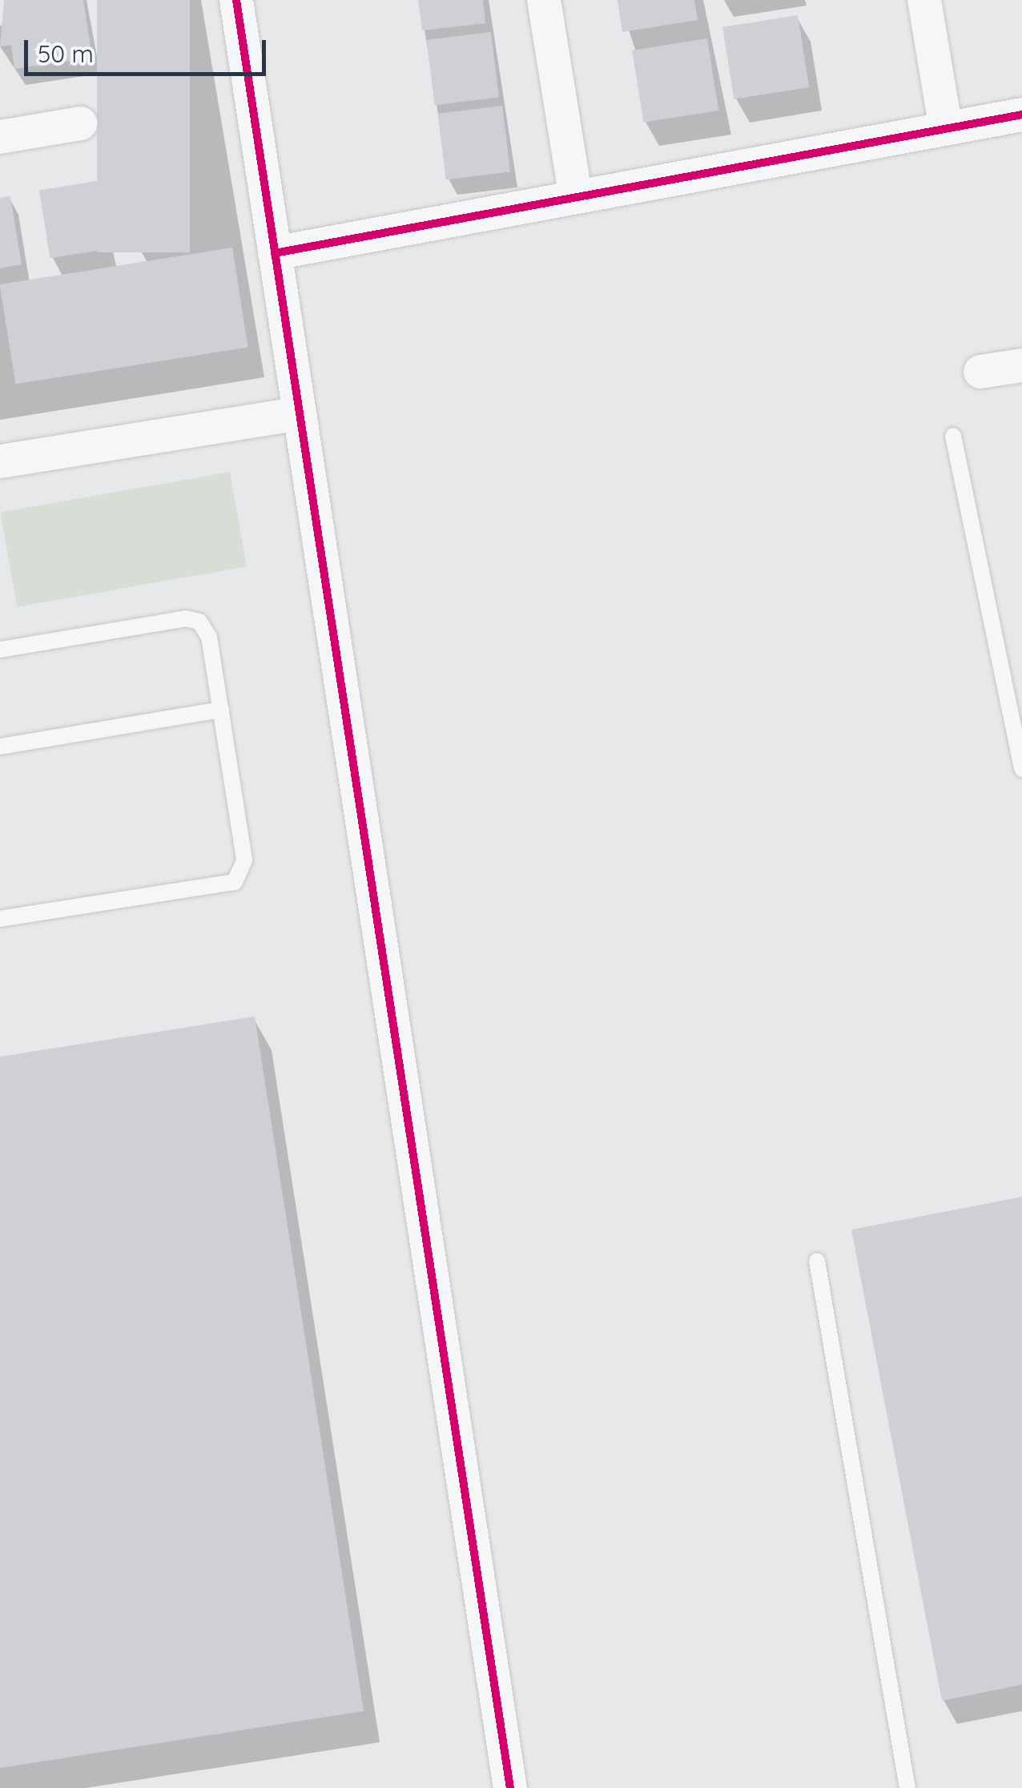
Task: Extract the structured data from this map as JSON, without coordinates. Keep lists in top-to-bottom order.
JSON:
{
  "scale_bar": "50 m"
}
